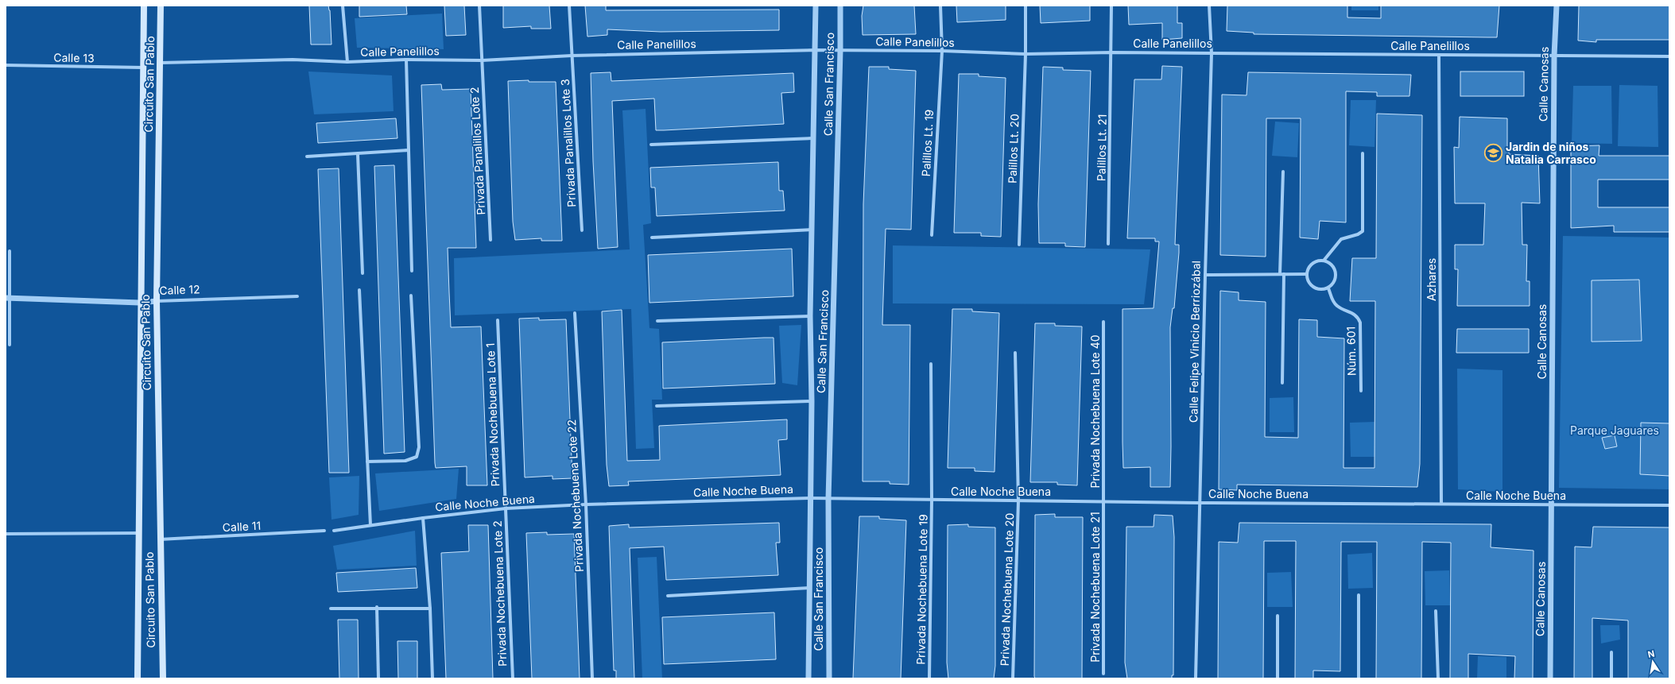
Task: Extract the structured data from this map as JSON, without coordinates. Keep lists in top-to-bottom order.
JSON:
{
  "streets": {
    "main road": ["Circuito San Pablo"],
    "street": [
      "Calle Panelillos",
      "Calle 13",
      "Calle San Francisco",
      "Calle Canosas",
      "Privada Panalillos Lote 3",
      "Palillos Lt. 19",
      "Palillos Lt. 21",
      "Palillos Lt. 20",
      "Privada Panalillos Lote 2",
      "Azhares",
      "Calle 12",
      "Calle Felipe Vinicio Berriozábal",
      "Núm. 601",
      "Privada Nochebuena Lote 40",
      "Privada Nochebuena Lote 1",
      "Calle Noche Buena",
      "Privada Nochebuena Lote 22",
      "Calle 11",
      "Privada Nochebuena Lote 21",
      "Privada Nochebuena Lote 19",
      "Privada Nochebuena Lote 20",
      "Privada Nochebuena Lote 2"
    ]
  },
  "crossings": [
    ["Calle Panelillos", "Circuito San Pablo"],
    ["Calle Panelillos", "Calle San Francisco"],
    ["Calle Panelillos", "Calle Canosas"],
    ["Calle Panelillos", "Privada Panalillos Lote 3"],
    ["Calle Panelillos", "Palillos Lt. 19"],
    ["Calle Panelillos", "Palillos Lt. 21"],
    ["Calle Panelillos", "Palillos Lt. 20"],
    ["Calle Panelillos", "Privada Panalillos Lote 2"],
    ["Calle Panelillos", "Azhares"],
    ["Calle Panelillos", "Calle Felipe Vinicio Berriozábal"],
    ["Calle 13", "Circuito San Pablo"],
    ["Circuito San Pablo", "Calle 12"],
    ["Circuito San Pablo", "Calle 11"],
    ["Calle San Francisco", "Calle Noche Buena"],
    ["Calle Canosas", "Calle Noche Buena"],
    ["Azhares", "Calle Noche Buena"],
    ["Calle Felipe Vinicio Berriozábal", "Calle Noche Buena"],
    ["Privada Nochebuena Lote 40", "Calle Noche Buena"],
    ["Privada Nochebuena Lote 40", "Privada Nochebuena Lote 21"],
    ["Privada Nochebuena Lote 1", "Calle Noche Buena"],
    ["Privada Nochebuena Lote 1", "Privada Nochebuena Lote 2"],
    ["Calle Noche Buena", "Privada Nochebuena Lote 22"],
    ["Calle Noche Buena", "Privada Nochebuena Lote 21"],
    ["Calle Noche Buena", "Privada Nochebuena Lote 19"],
    ["Calle Noche Buena", "Privada Nochebuena Lote 20"],
    ["Calle Noche Buena", "Privada Nochebuena Lote 2"]
  ],
  "parks": ["Parque Jaguares"],
  "places": {
    "school or university": ["Jardin de niños Natalia Carrasco"]
  },
  "north": "top"
}
